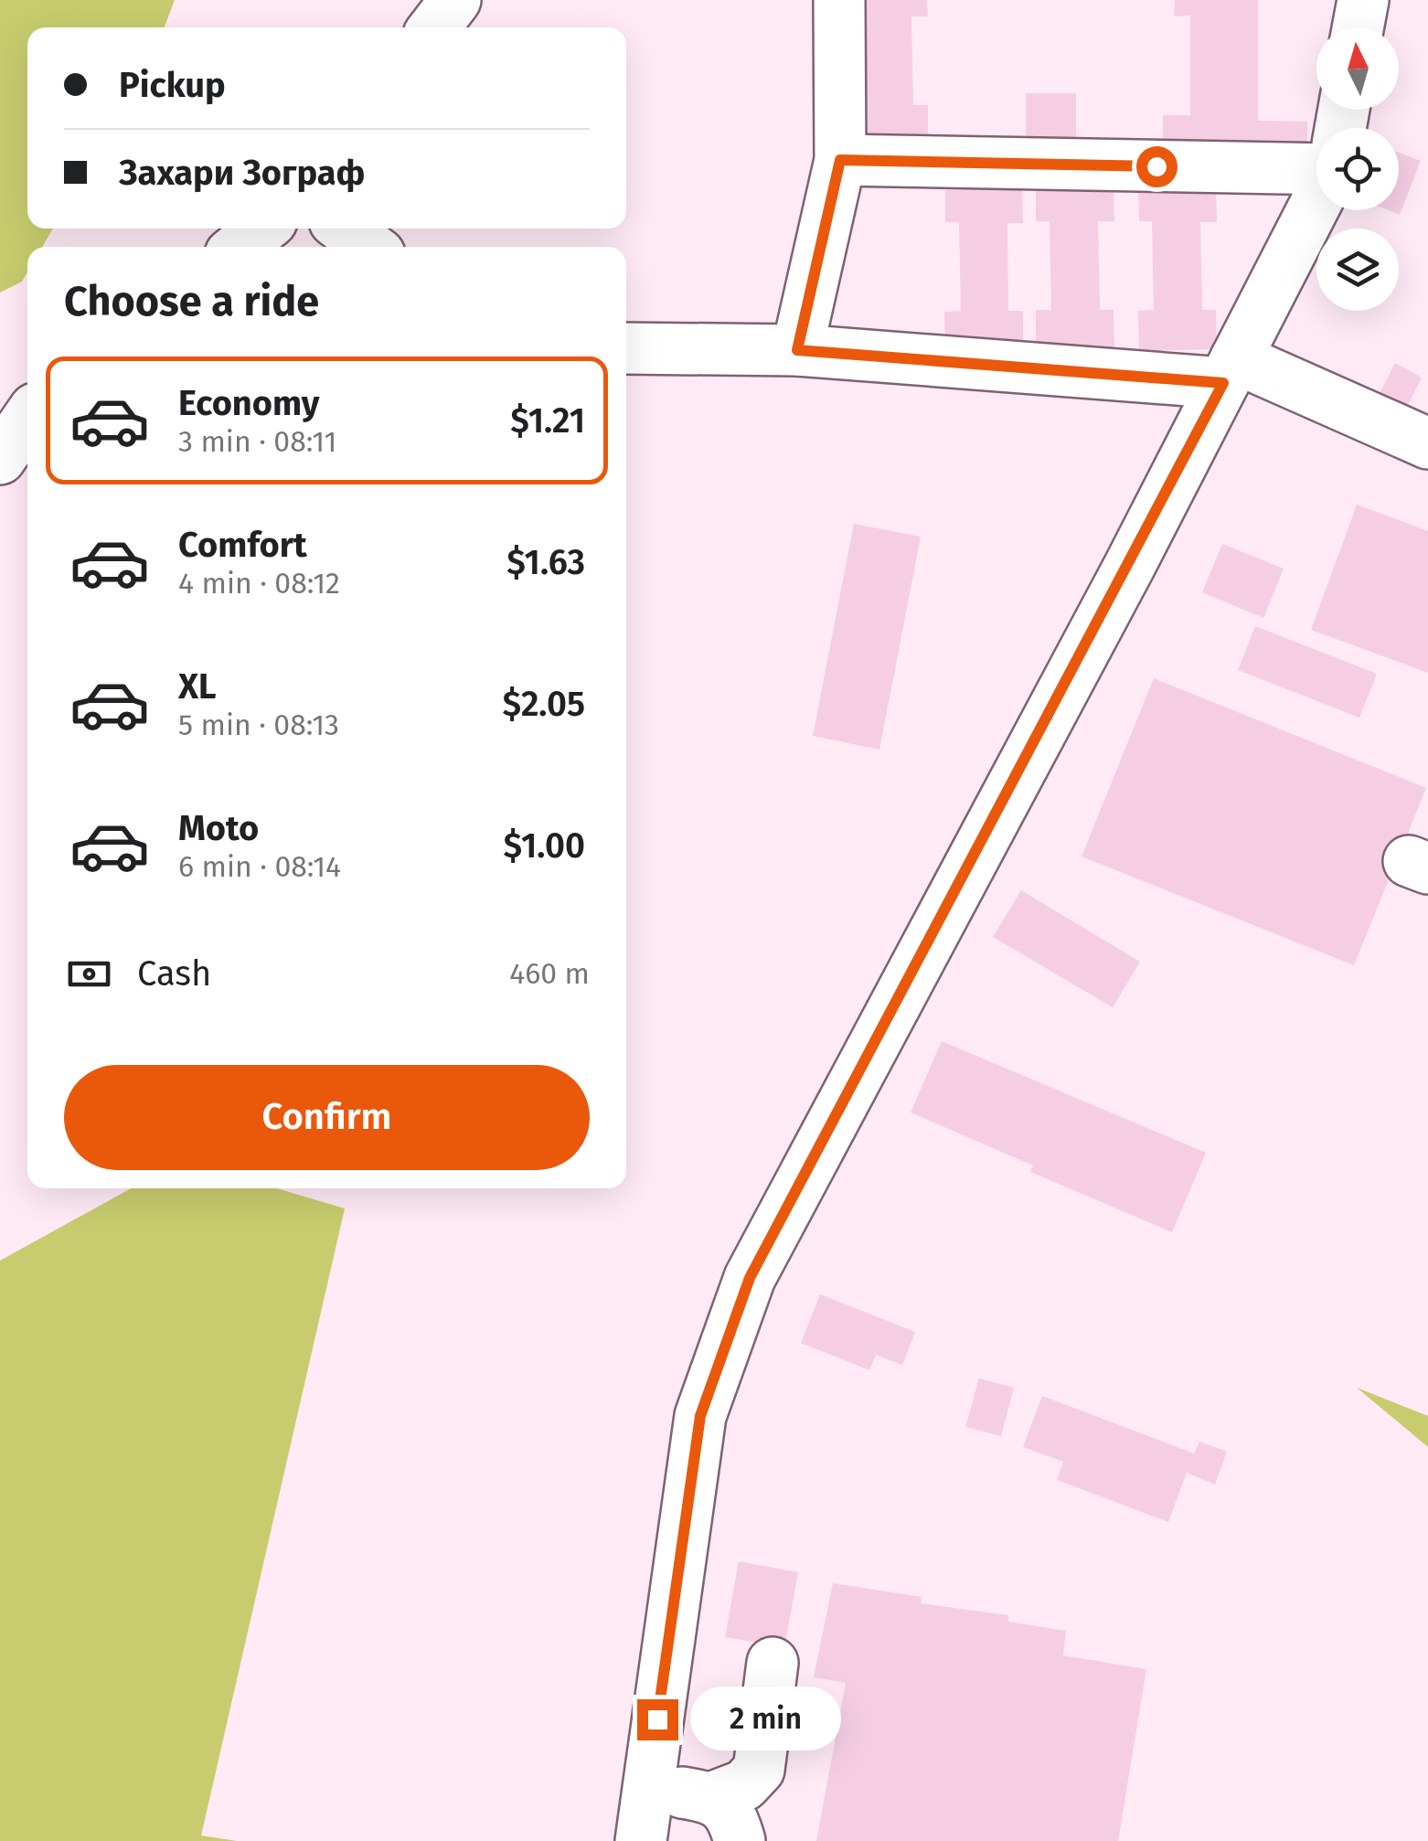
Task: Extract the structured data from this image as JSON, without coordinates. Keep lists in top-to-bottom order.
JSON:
{
  "north": "top",
  "page": {
    "banner": ["Pickup", "Захари Зограф"],
    "heading": "Choose a ride",
    "list": [
      {
        "name": "Economy",
        "note": "3 min · 08:11",
        "value": "$1.21"
      },
      {
        "name": "Comfort",
        "note": "4 min · 08:12",
        "value": "$1.63"
      },
      {
        "name": "XL",
        "note": "5 min · 08:13",
        "value": "$2.05"
      },
      {
        "name": "Moto",
        "note": "6 min · 08:14",
        "value": "$1.00"
      }
    ],
    "pay": ["Cash", "460 m"],
    "buttons": "Confirm",
    "bubble": "2 min"
  }
}
